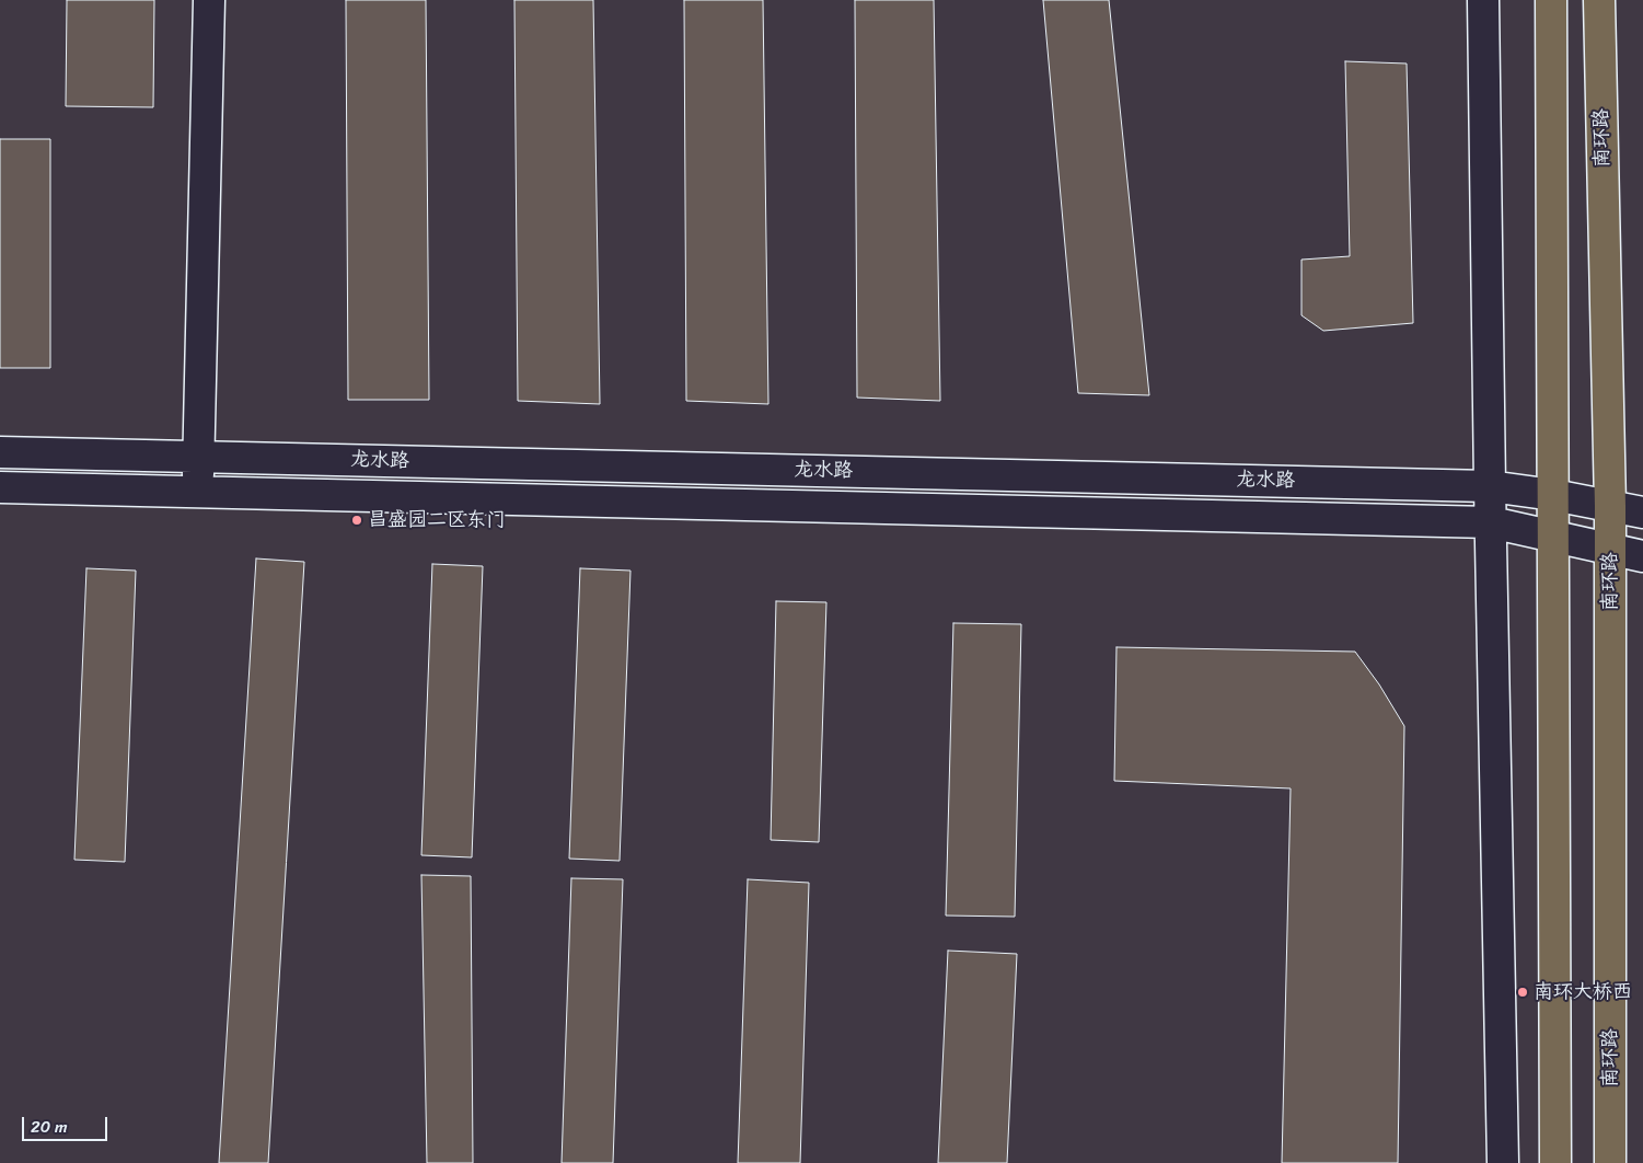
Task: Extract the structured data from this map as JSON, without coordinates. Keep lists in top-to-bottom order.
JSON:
{
  "streets": {
    "main road": ["南环路"],
    "street": ["龙水路"]
  },
  "crossings": [
    ["南环路", "龙水路"]
  ],
  "places": ["昌盛园二区东门", "南环大桥西"],
  "scale_bar": "20 m"
}
